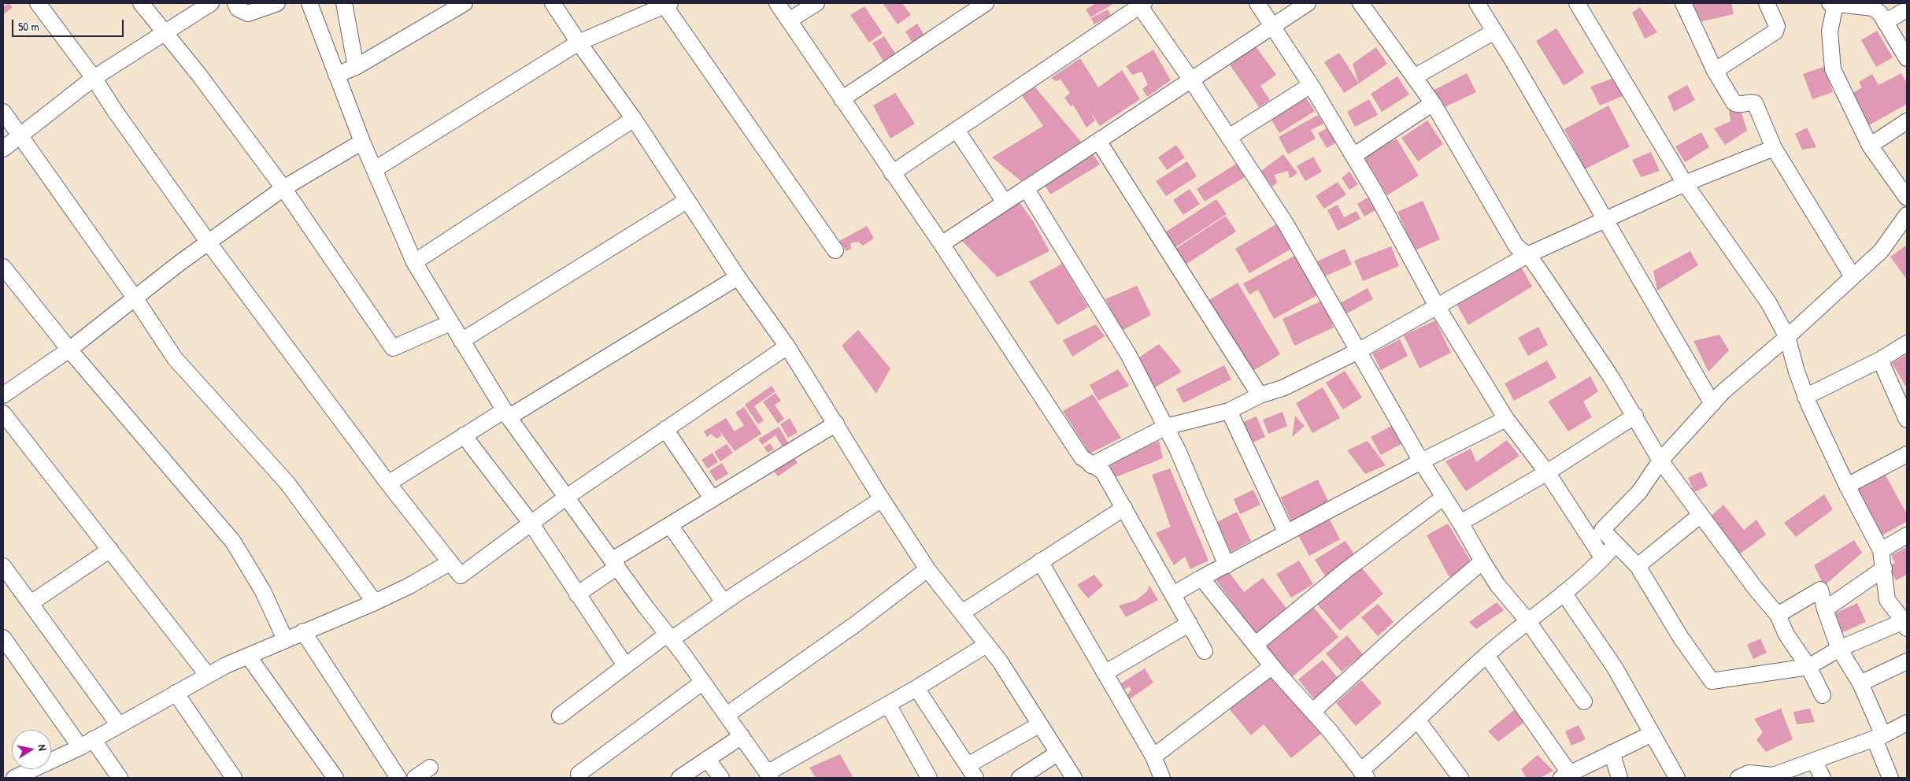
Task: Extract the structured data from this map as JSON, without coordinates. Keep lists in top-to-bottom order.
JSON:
{
  "scale_bar": "50 m",
  "north": "right"
}
